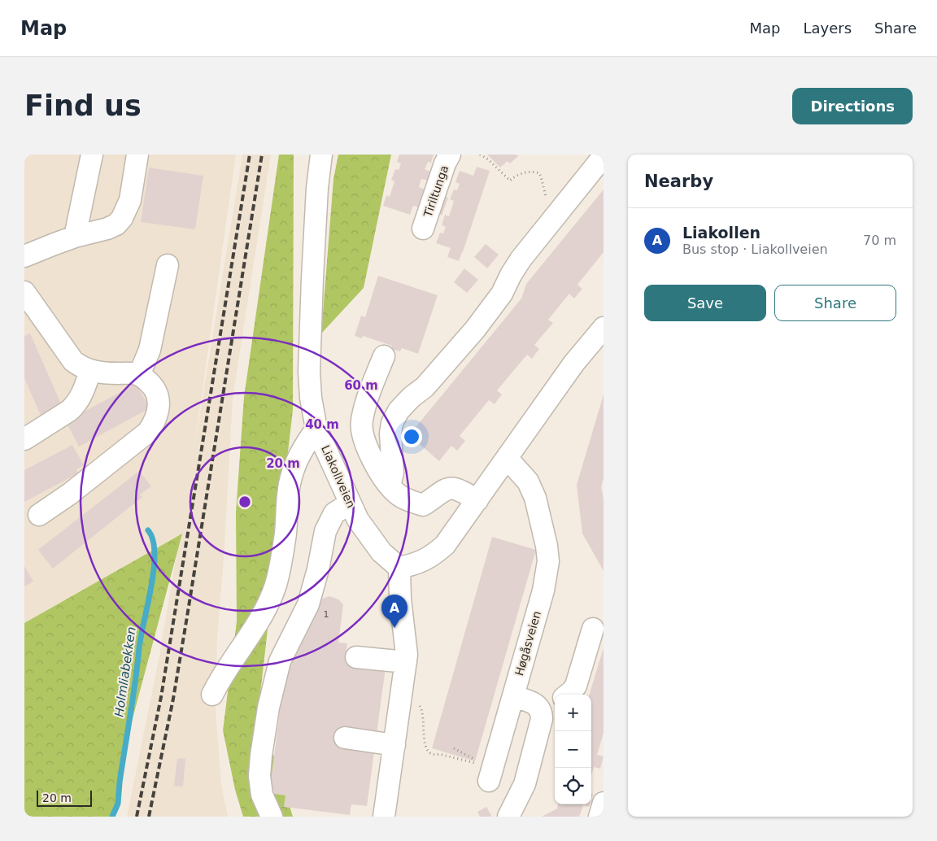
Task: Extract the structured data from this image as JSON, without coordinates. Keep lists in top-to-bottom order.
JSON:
{
  "streets": {
    "street": ["Tiriltunga", "Liakollveien", "Høgåsveien"]
  },
  "water": ["Holmliabekken"],
  "house_numbers": ["1"],
  "scale_bar": "20 m",
  "page": {
    "header": "Map",
    "nav": ["Map", "Layers", "Share"],
    "buttons": [
      "Directions",
      ["Save", "Share"]
    ],
    "title": "Find us",
    "heading": "Nearby",
    "list": [
      {
        "mark": "A",
        "name": "Liakollen",
        "note": "Bus stop · Liakollveien",
        "value": "70 m"
      }
    ],
    "pins": "A",
    "map_buttons": ["+", "−"],
    "scale": "20 m"
  },
  "rings": ["60 m", "40 m", "20 m"]
}
